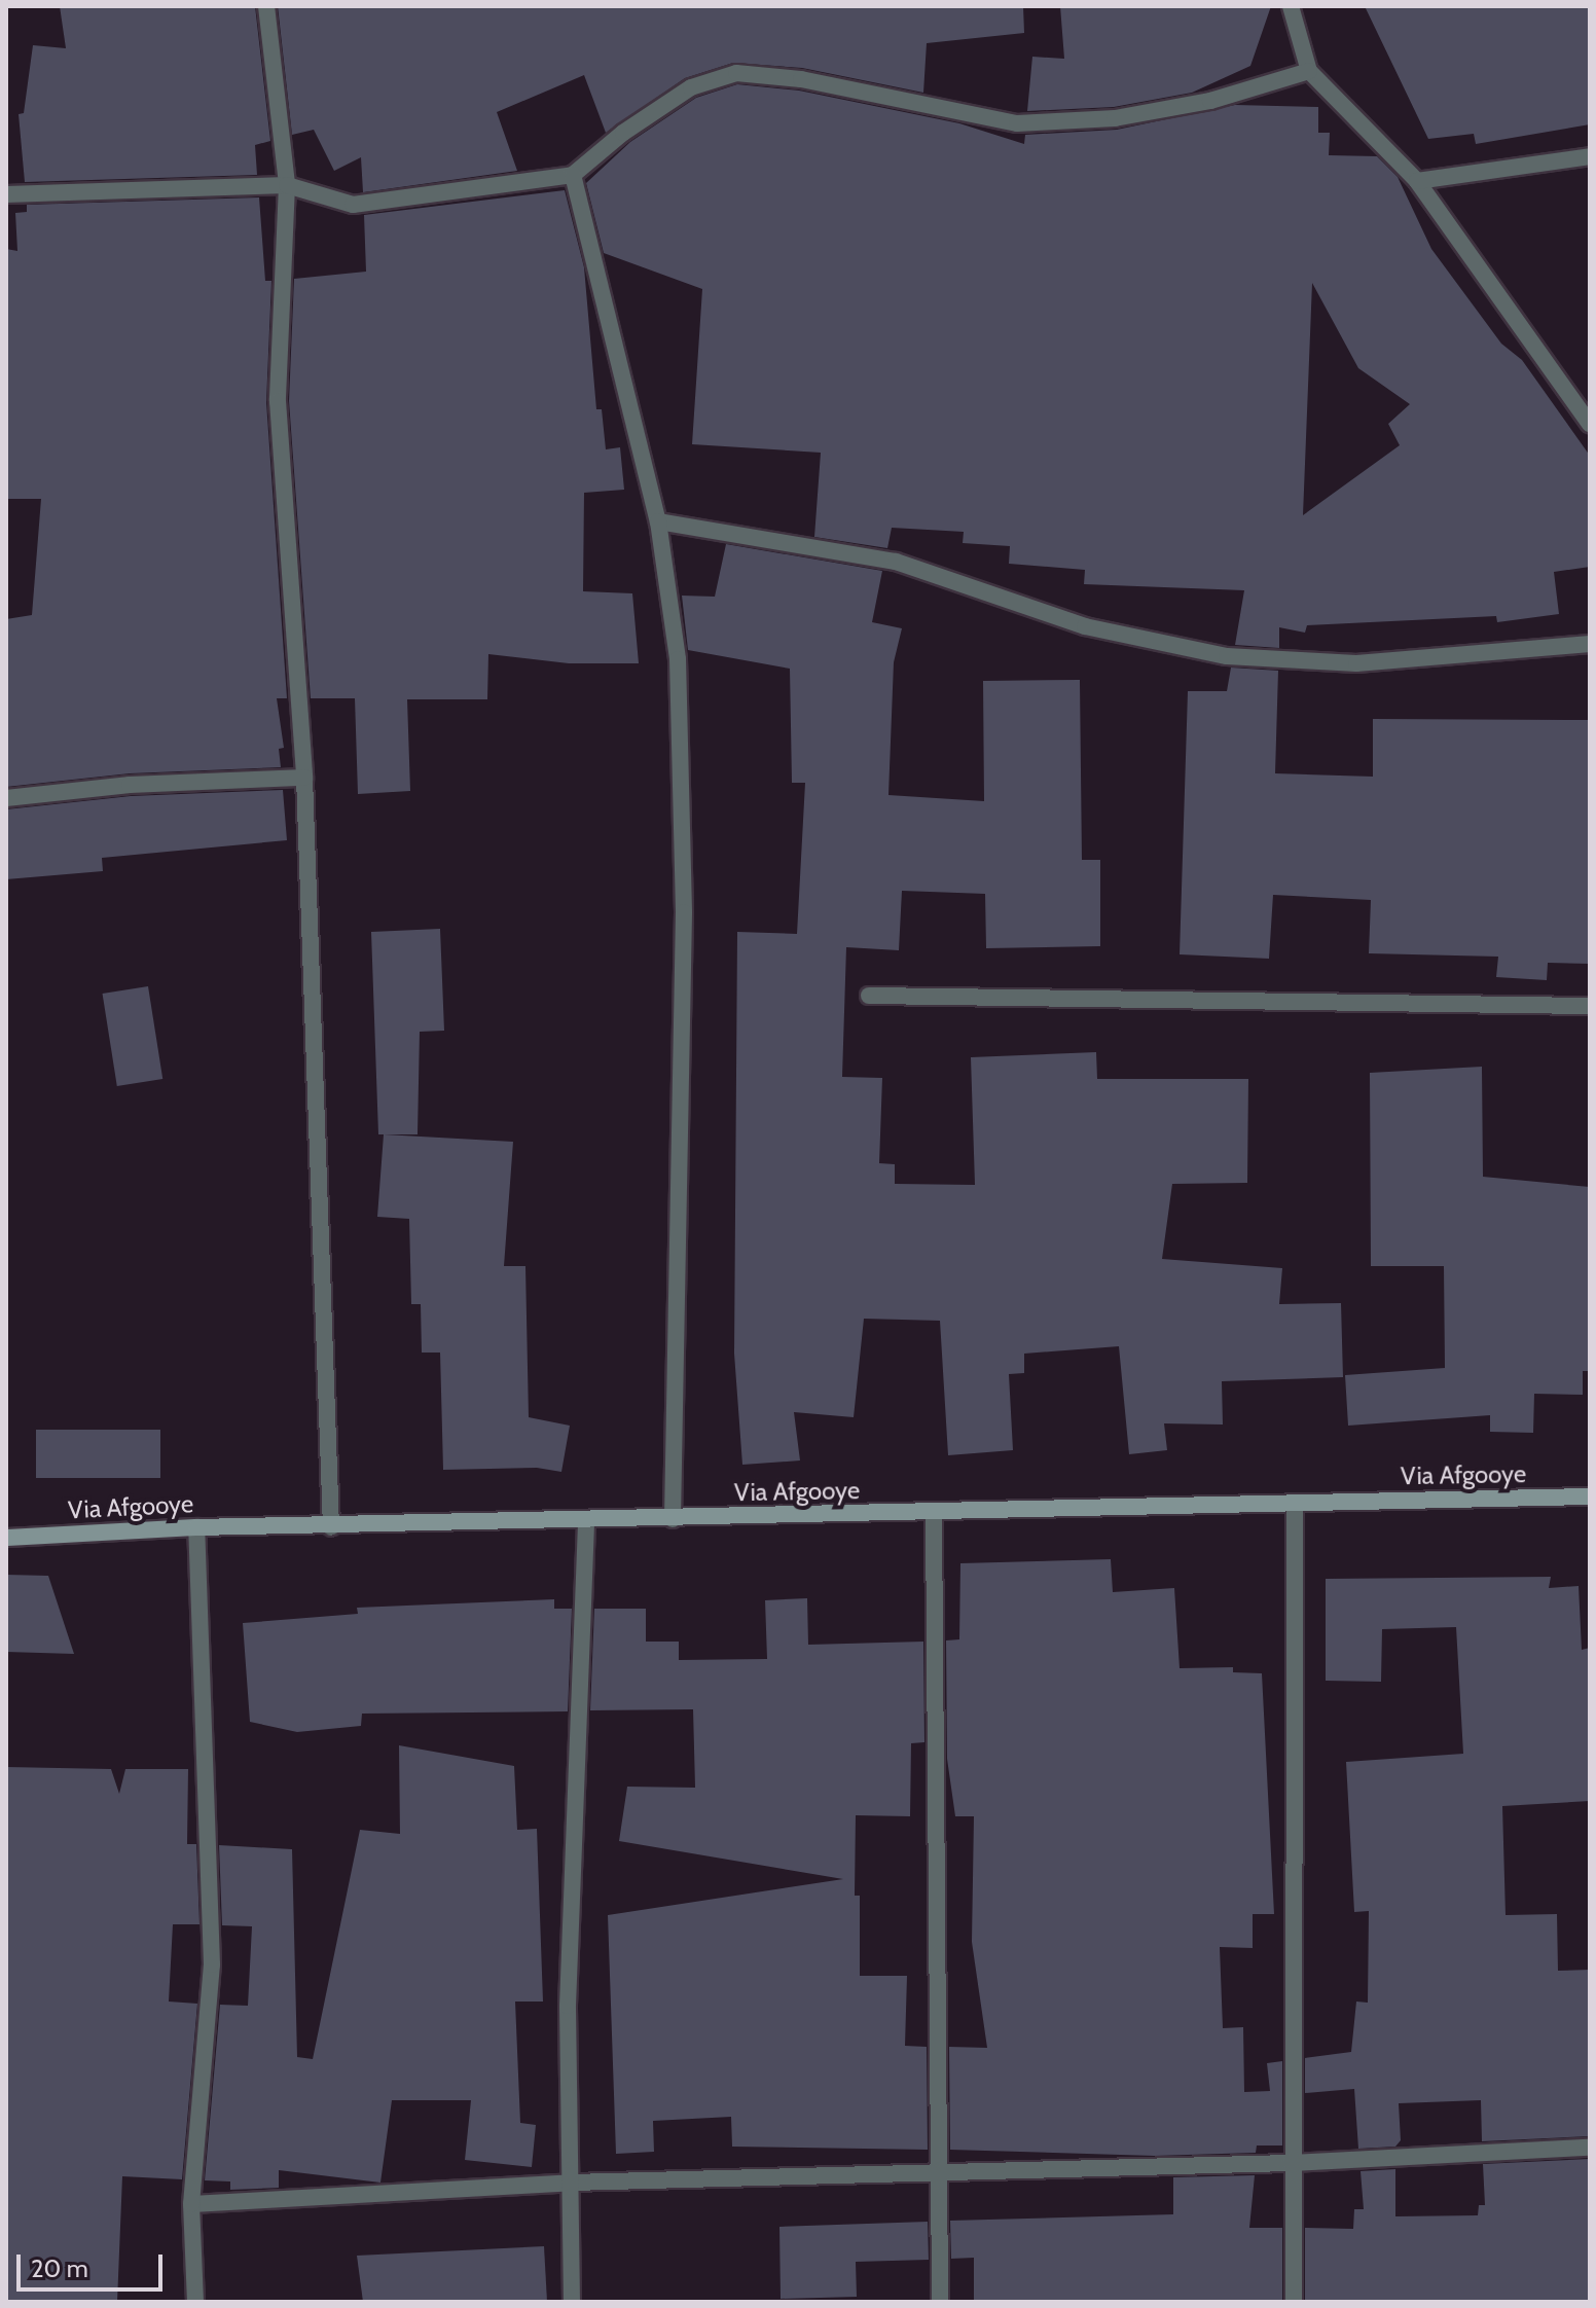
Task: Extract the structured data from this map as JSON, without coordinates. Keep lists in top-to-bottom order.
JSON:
{
  "streets": {
    "main road": ["Via Afgooye"]
  },
  "scale_bar": "20 m"
}
